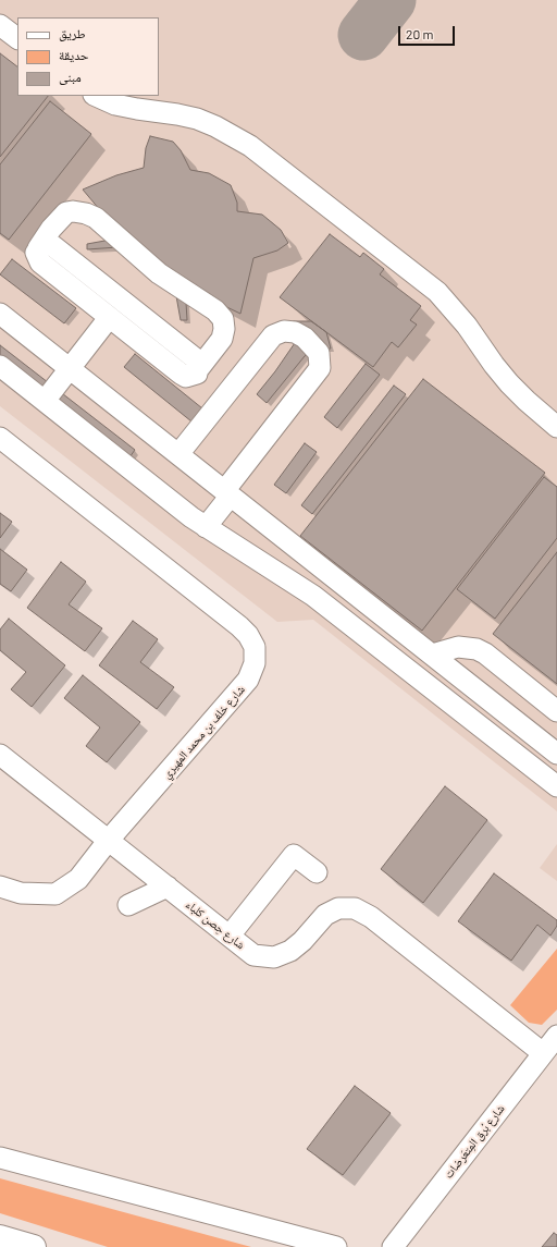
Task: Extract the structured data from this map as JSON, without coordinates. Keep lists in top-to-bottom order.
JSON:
{
  "streets": {
    "street": ["شارع خلف بن محمد المهيري", "شارع حِصن كلباء", "شارع بُرق المِتعَرضات"]
  },
  "crossings": [
    ["شارع خلف بن محمد المهيري", "شارع حِصن كلباء"],
    ["شارع حِصن كلباء", "شارع بُرق المِتعَرضات"]
  ],
  "legend": ["طريق", "حديقة", "مبنى"],
  "scale_bar": "20 m"
}
